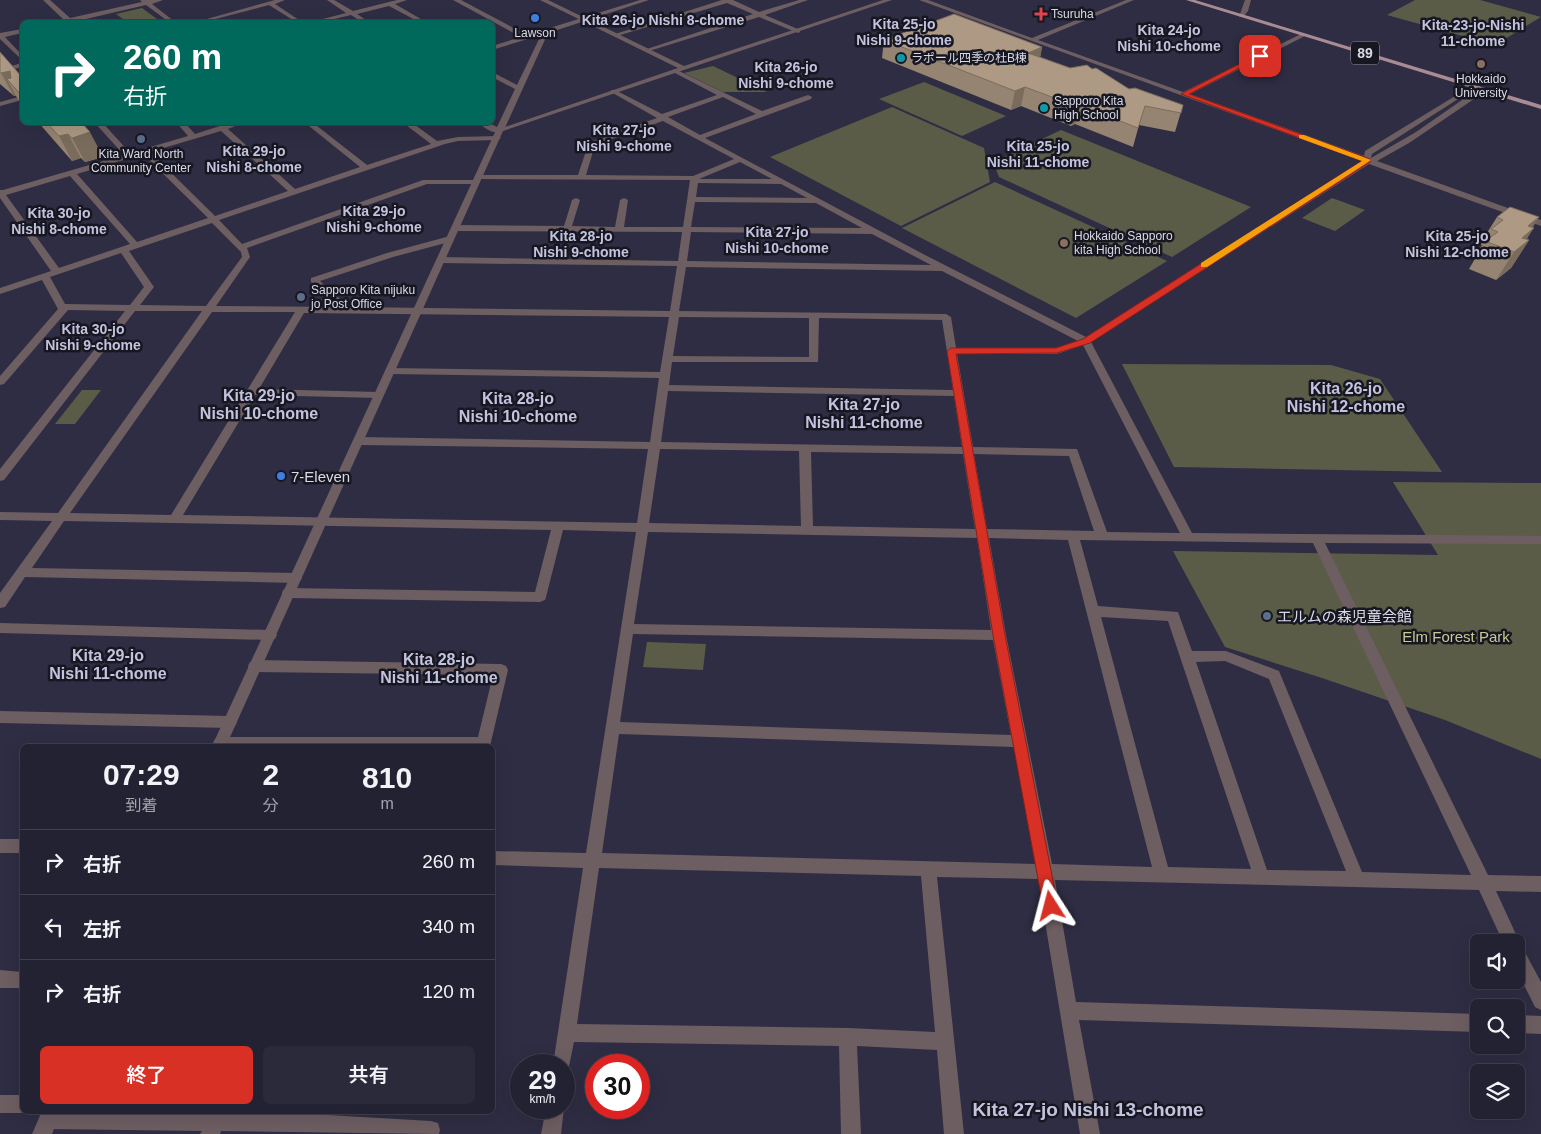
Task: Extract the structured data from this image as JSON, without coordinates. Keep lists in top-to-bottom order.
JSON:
{
  "streets": {
    "main road": ["89"]
  },
  "districts": [
    "Kita 26-jo Nishi 8-chome",
    "Kita 25-jo Nishi 9-chome",
    "Kita-23-jo-Nishi 11-chome",
    "Kita 24-jo Nishi 10-chome",
    "Kita 26-jo Nishi 9-chome",
    "Kita 27-jo Nishi 9-chome",
    "Kita 25-jo Nishi 11-chome",
    "Kita 29-jo Nishi 8-chome",
    "Kita 29-jo Nishi 9-chome",
    "Kita 30-jo Nishi 8-chome",
    "Kita 27-jo Nishi 10-chome",
    "Kita 28-jo Nishi 9-chome",
    "Kita 25-jo Nishi 12-chome",
    "Kita 30-jo Nishi 9-chome",
    "Kita 26-jo Nishi 12-chome",
    "Kita 29-jo Nishi 10-chome",
    "Kita 28-jo Nishi 10-chome",
    "Kita 27-jo Nishi 11-chome",
    "Kita 29-jo Nishi 11-chome",
    "Kita 28-jo Nishi 11-chome",
    "Kita 27-jo Nishi 13-chome"
  ],
  "parks": ["Elm Forest Park"],
  "places": {
    "health": ["Tsuruha"],
    "other": [
      "Lawson",
      "ラポール四季の杜B棟",
      "Hokkaido University",
      "Sapporo Kita High School",
      "Kita Ward North Community Center",
      "Hokkaido Sapporo kita High School",
      "Sapporo Kita nijuku jo Post Office",
      "7-Eleven",
      "エルムの森児童会館"
    ]
  },
  "page": {
    "turn": ["260 m", "右折"],
    "eta": [
      "07:29",
      "到着",
      "2",
      "分",
      "810",
      "m"
    ],
    "list": [
      {
        "name": "右折",
        "value": "260 m"
      },
      {
        "name": "左折",
        "value": "340 m"
      },
      {
        "name": "右折",
        "value": "120 m"
      }
    ],
    "buttons": ["終了", "共有"],
    "speed": "29 km/h",
    "limit": "30"
  }
}
